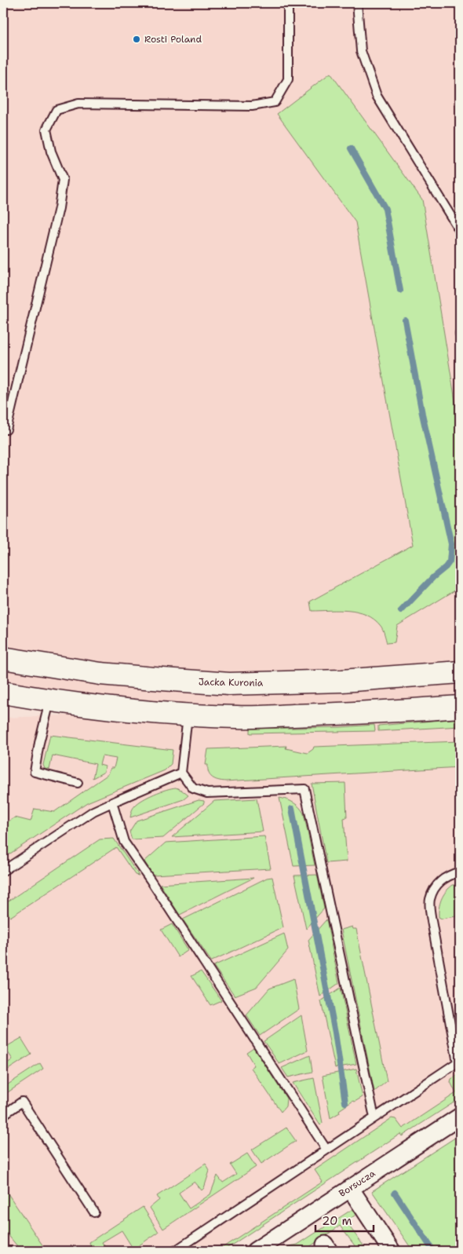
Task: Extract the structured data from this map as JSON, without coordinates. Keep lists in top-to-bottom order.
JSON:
{
  "streets": {
    "main road": ["Jacka Kuronia"],
    "street": ["Borsucza"]
  },
  "places": ["Rosti Poland"],
  "scale_bar": "20 m"
}
